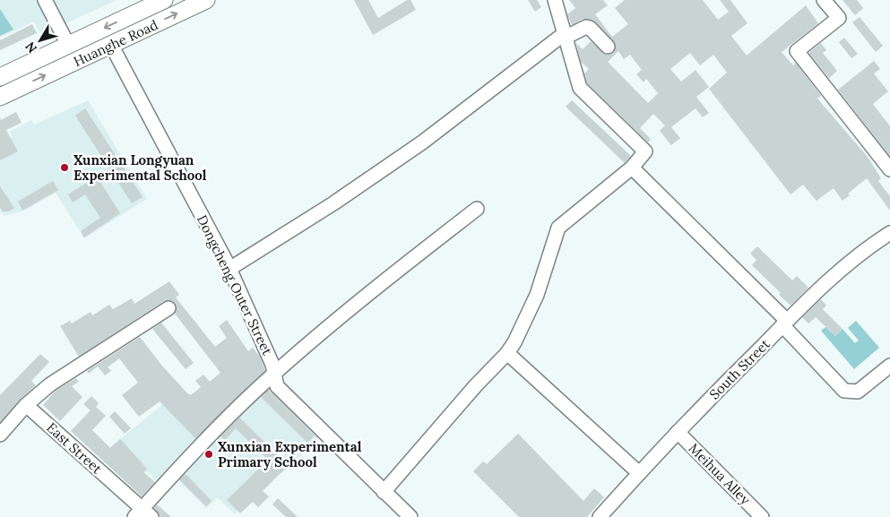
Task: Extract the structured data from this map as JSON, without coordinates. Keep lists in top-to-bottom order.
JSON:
{
  "streets": {
    "main road": ["Huanghe Road"],
    "street": [
      "Dongcheng Outer Street",
      "South Street",
      "East Street",
      "Meihua Alley"
    ]
  },
  "crossings": [
    ["Huanghe Road", "Dongcheng Outer Street"],
    ["South Street", "Meihua Alley"]
  ],
  "places": ["Xunxian Longyuan Experimental School", "Xunxian Experimental Primary School"],
  "north": "bottom left"
}
